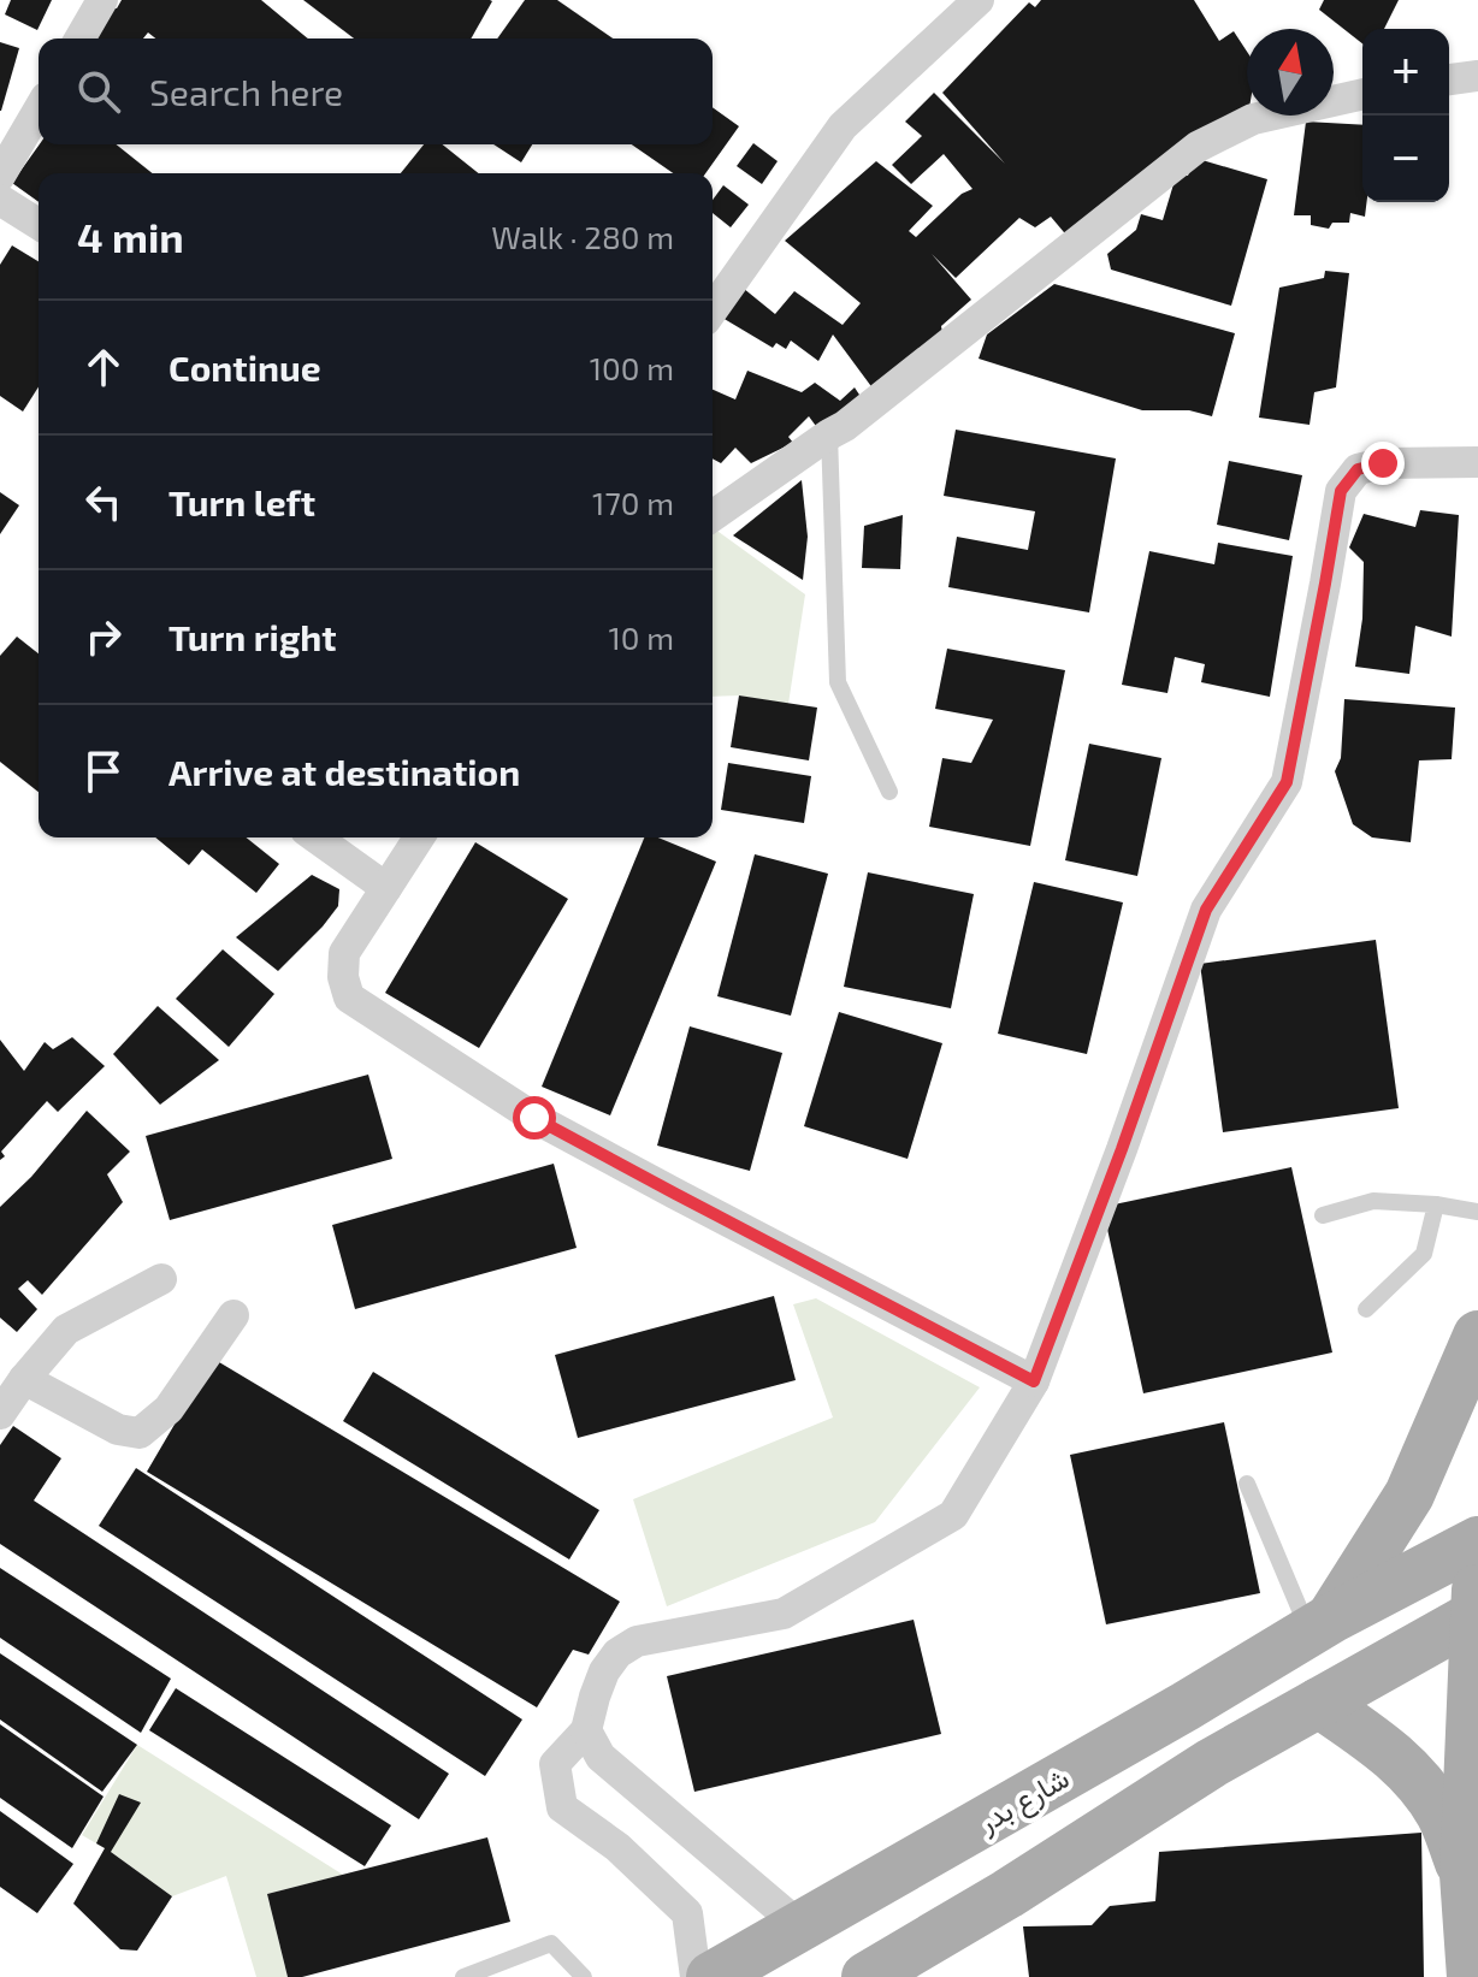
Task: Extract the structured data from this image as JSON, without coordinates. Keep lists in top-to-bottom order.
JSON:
{
  "streets": {
    "main road": ["شارع بدر"]
  },
  "north": "top",
  "page": {
    "map_buttons": ["+", "−"],
    "search": "Search here",
    "heading": ["4 min", "Walk · 280 m"],
    "list": [
      ["Continue", "100 m"],
      ["Turn left", "170 m"],
      ["Turn right", "10 m"],
      "Arrive at destination"
    ]
  }
}
